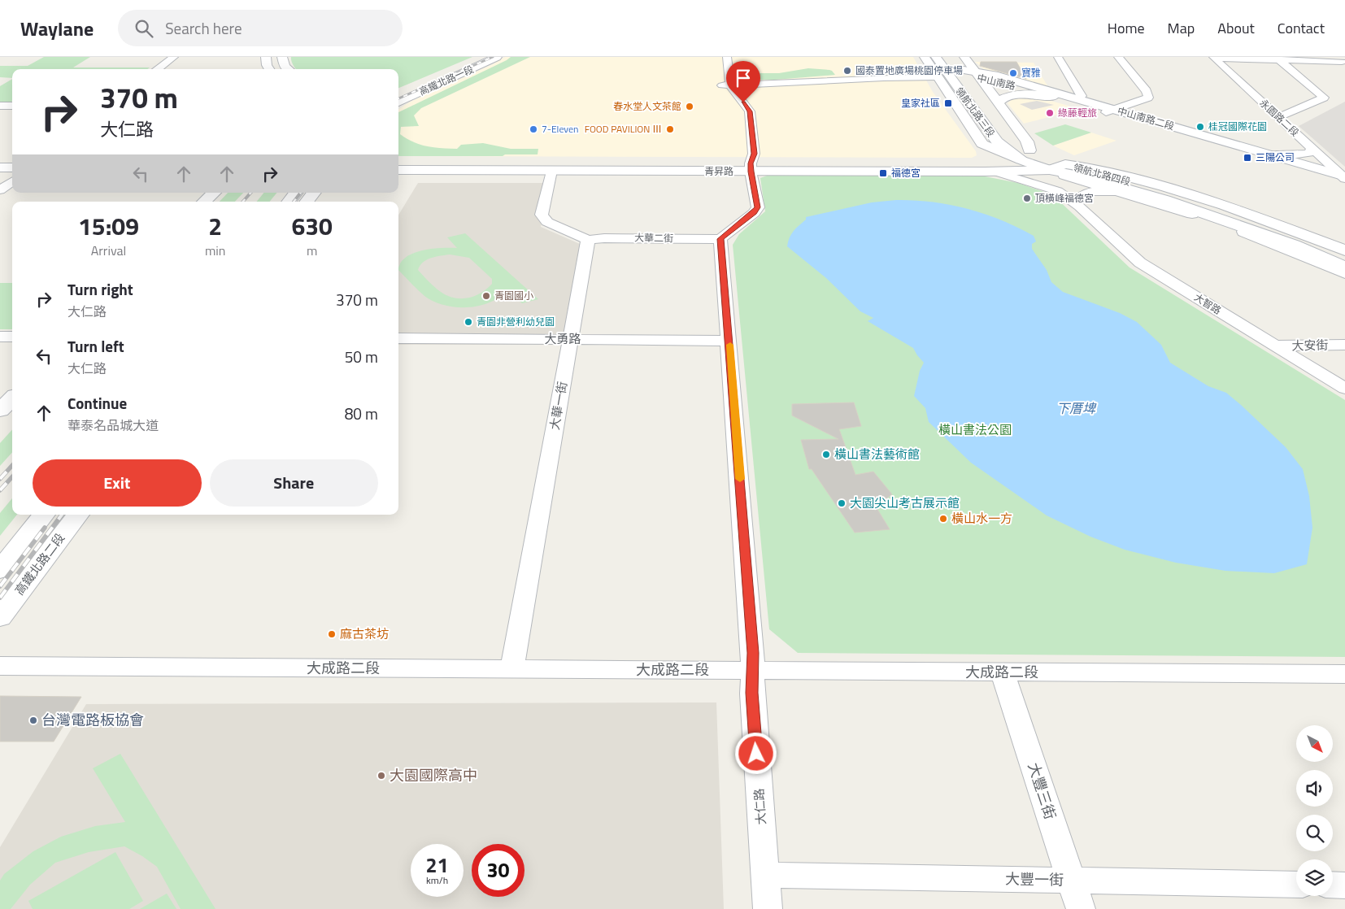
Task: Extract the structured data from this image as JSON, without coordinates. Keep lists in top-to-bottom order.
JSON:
{
  "streets": {
    "street": [
      "高鐵北路一段",
      "中山南路",
      "領航北路三段",
      "永園路二段",
      "中山南路二段",
      "青昇路",
      "領航北路四段",
      "大華二街",
      "大智路",
      "大勇路",
      "大安街",
      "大華一街",
      "高鐵北路二段",
      "大成路二段",
      "大豐三街",
      "大仁路",
      "大豐一街"
    ]
  },
  "crossings": [
    ["中山南路", "領航北路三段"],
    ["中山南路", "中山南路二段"],
    ["領航北路三段", "中山南路二段"],
    ["領航北路三段", "青昇路"],
    ["領航北路三段", "領航北路四段"],
    ["永園路二段", "中山南路二段"],
    ["青昇路", "領航北路四段"],
    ["青昇路", "大智路"],
    ["領航北路四段", "大智路"],
    ["大華二街", "大華一街"],
    ["大華二街", "大仁路"],
    ["大智路", "大安街"],
    ["大勇路", "大華一街"],
    ["大勇路", "大仁路"],
    ["大華一街", "大成路二段"],
    ["大成路二段", "大豐三街"],
    ["大成路二段", "大仁路"],
    ["大豐三街", "大豐一街"],
    ["大仁路", "大豐一街"]
  ],
  "water": ["下厝埤"],
  "parks": ["橫山書法公園"],
  "places": {
    "other": [
      "國泰置地廣場桃園停車場",
      "寶雅",
      "春水堂人文茶館",
      "綠藤輕旅",
      "桂冠國際花園",
      "7-Eleven",
      "FOOD PAVILION Ⅲ",
      "頂橫峰福德宮",
      "青園國小",
      "青園非營利幼兒園",
      "橫山書法藝術館",
      "大園尖山考古展示館",
      "橫山水一方",
      "麻古茶坊",
      "台灣電路板協會",
      "大園國際高中"
    ],
    "transit": ["皇家社區", "三陽公司", "福德宮"]
  },
  "north": "bottom right",
  "page": {
    "header": "Waylane",
    "search": "Search here",
    "nav": [
      "Home",
      "Map",
      "About",
      "Contact"
    ],
    "turn": ["370 m", "大仁路"],
    "eta": [
      "15:09",
      "Arrival",
      "2",
      "min",
      "630",
      "m"
    ],
    "list": [
      {
        "name": "Turn right",
        "note": "大仁路",
        "value": "370 m"
      },
      {
        "name": "Turn left",
        "note": "大仁路",
        "value": "50 m"
      },
      {
        "name": "Continue",
        "note": "華泰名品城大道",
        "value": "80 m"
      }
    ],
    "buttons": ["Exit", "Share"],
    "speed": "21 km/h",
    "limit": "30"
  }
}
